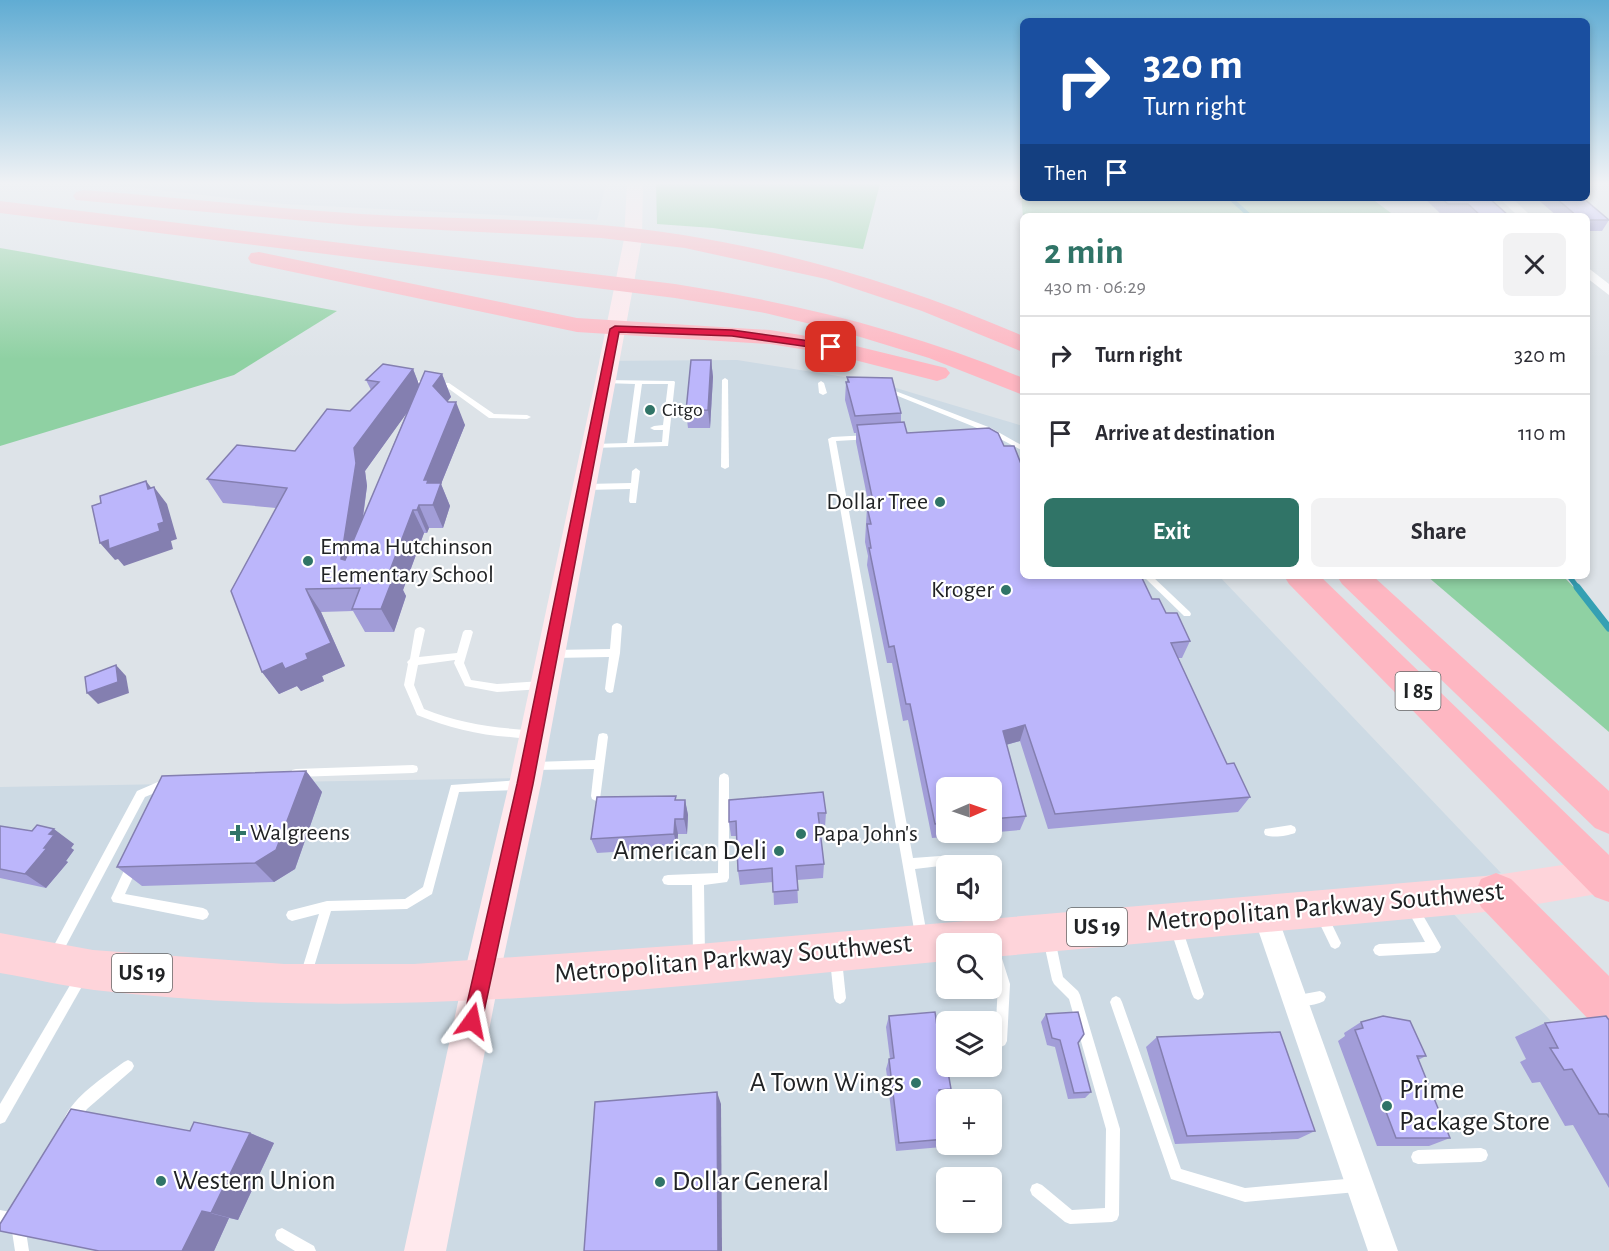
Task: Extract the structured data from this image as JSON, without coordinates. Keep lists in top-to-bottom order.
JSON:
{
  "streets": {
    "highway": ["I 85"],
    "main road": ["Metropolitan Parkway Southwest", "US 19"]
  },
  "places": {
    "other": [
      "Citgo",
      "Dollar Tree",
      "Emma Hutchinson Elementary School",
      "Kroger",
      "Papa John's",
      "American Deli",
      "A Town Wings",
      "Prime Package Store",
      "Western Union",
      "Dollar General"
    ],
    "health": ["Walgreens"]
  },
  "north": "right",
  "page": {
    "turn": ["320 m", "Turn right"],
    "then": "Then",
    "heading": ["2 min", "430 m · 06:29"],
    "list": [
      {
        "name": "Turn right",
        "value": "320 m"
      },
      {
        "name": "Arrive at destination",
        "value": "110 m"
      }
    ],
    "buttons": ["Exit", "Share"],
    "map_buttons": ["+", "−"]
  }
}
